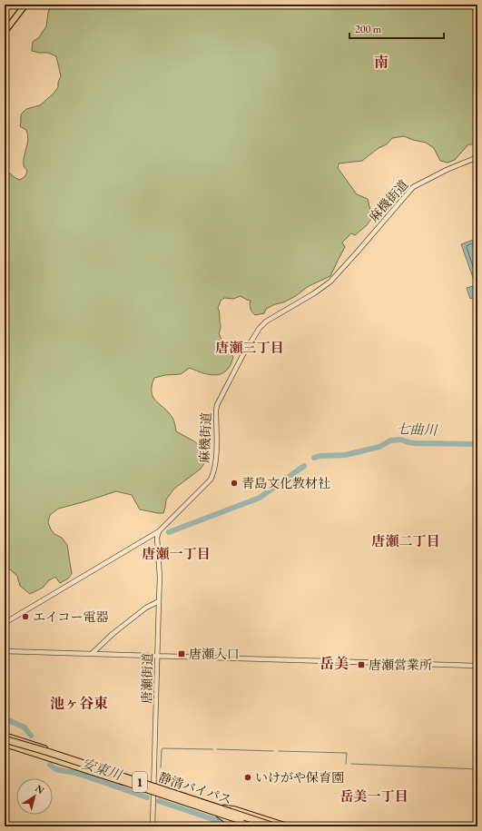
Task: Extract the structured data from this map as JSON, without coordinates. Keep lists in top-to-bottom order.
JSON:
{
  "streets": {
    "highway": ["1", "静清バイパス"],
    "street": ["麻機街道", "唐瀬街道"]
  },
  "crossings": [
    ["麻機街道", "唐瀬街道"],
    ["唐瀬街道", "1"],
    ["1", "静清バイパス"]
  ],
  "districts": [
    "南",
    "唐瀬三丁目",
    "唐瀬二丁目",
    "唐瀬一丁目",
    "岳美",
    "池ヶ谷東",
    "岳美一丁目"
  ],
  "water": ["七曲川", "安東川"],
  "places": {
    "other": ["青島文化教材社", "エイコー電器", "いけがや保育園"],
    "transit": ["唐瀬入口", "唐瀬営業所"]
  },
  "scale_bar": "200 m",
  "north": "top right"
}
